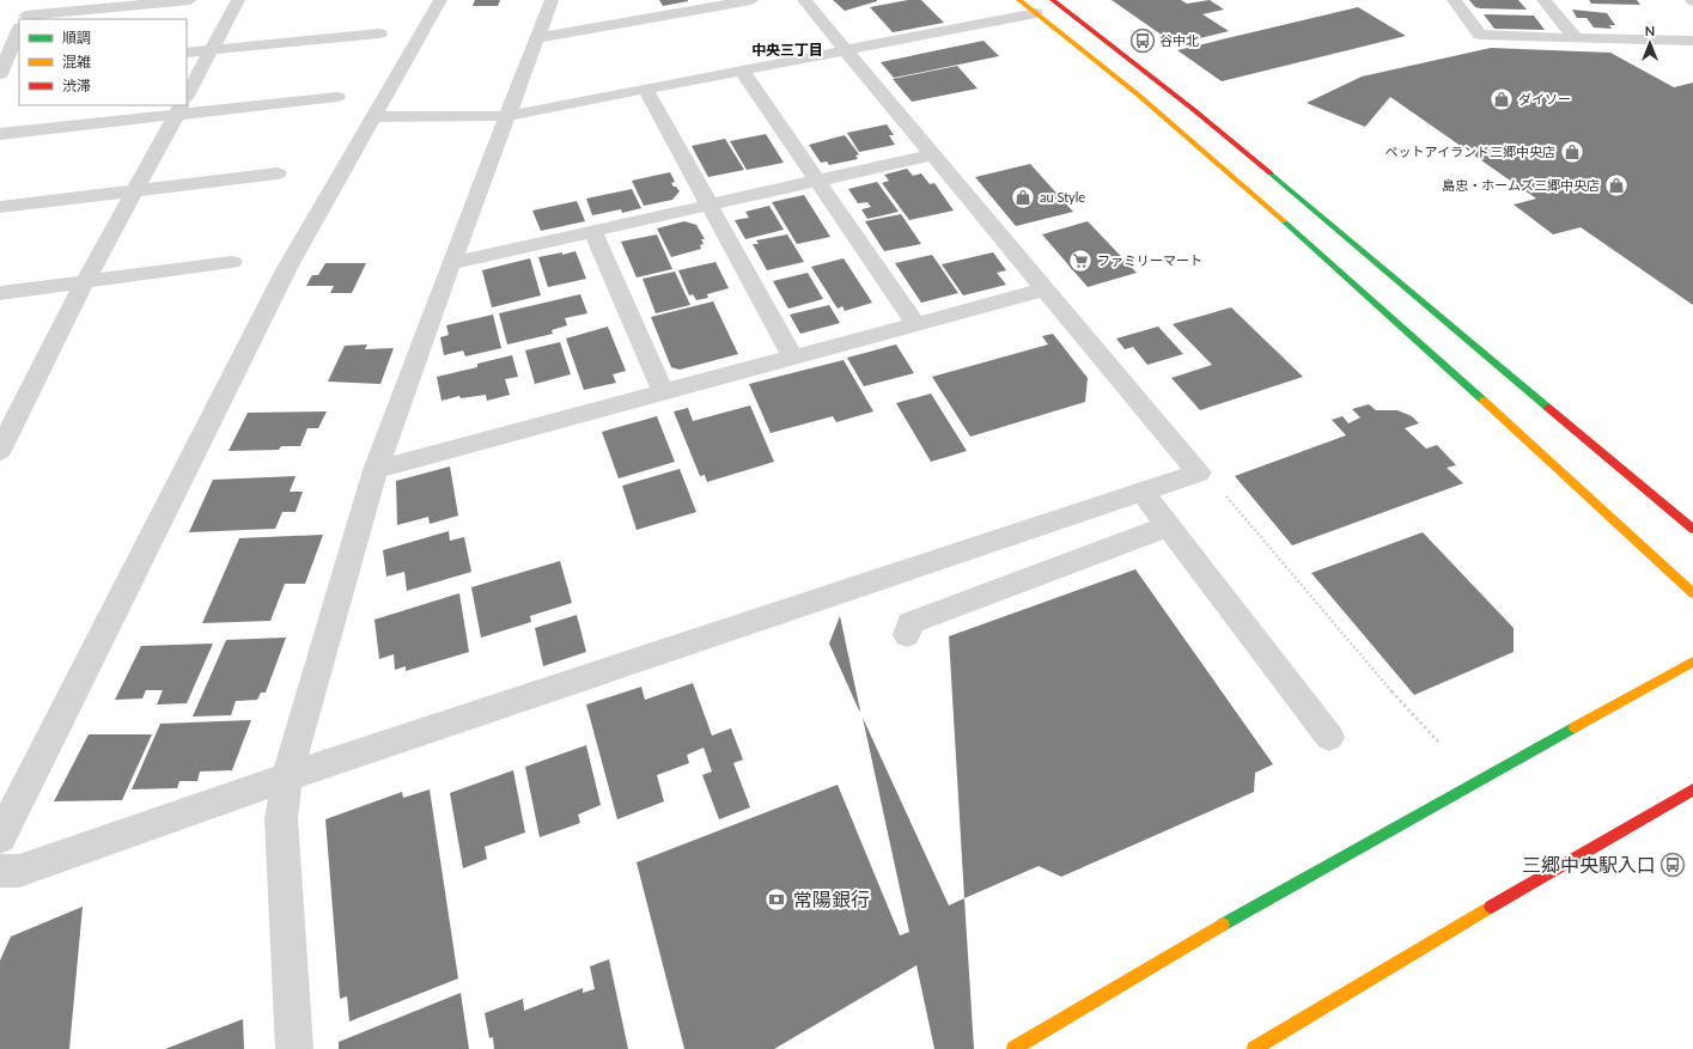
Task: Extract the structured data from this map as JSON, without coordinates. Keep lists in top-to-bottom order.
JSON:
{
  "districts": ["中央三丁目"],
  "places": {
    "bus stop": ["谷中北", "三郷中央駅入口"],
    "shop": [
      "ダイソー",
      "ペットアイランド三郷中央店",
      "島忠・ホームズ三郷中央店",
      "au Style"
    ],
    "supermarket": ["ファミリーマート"],
    "bank": ["常陽銀行"]
  },
  "legend": ["順調", "混雑", "渋滞"],
  "north": "top"
}
